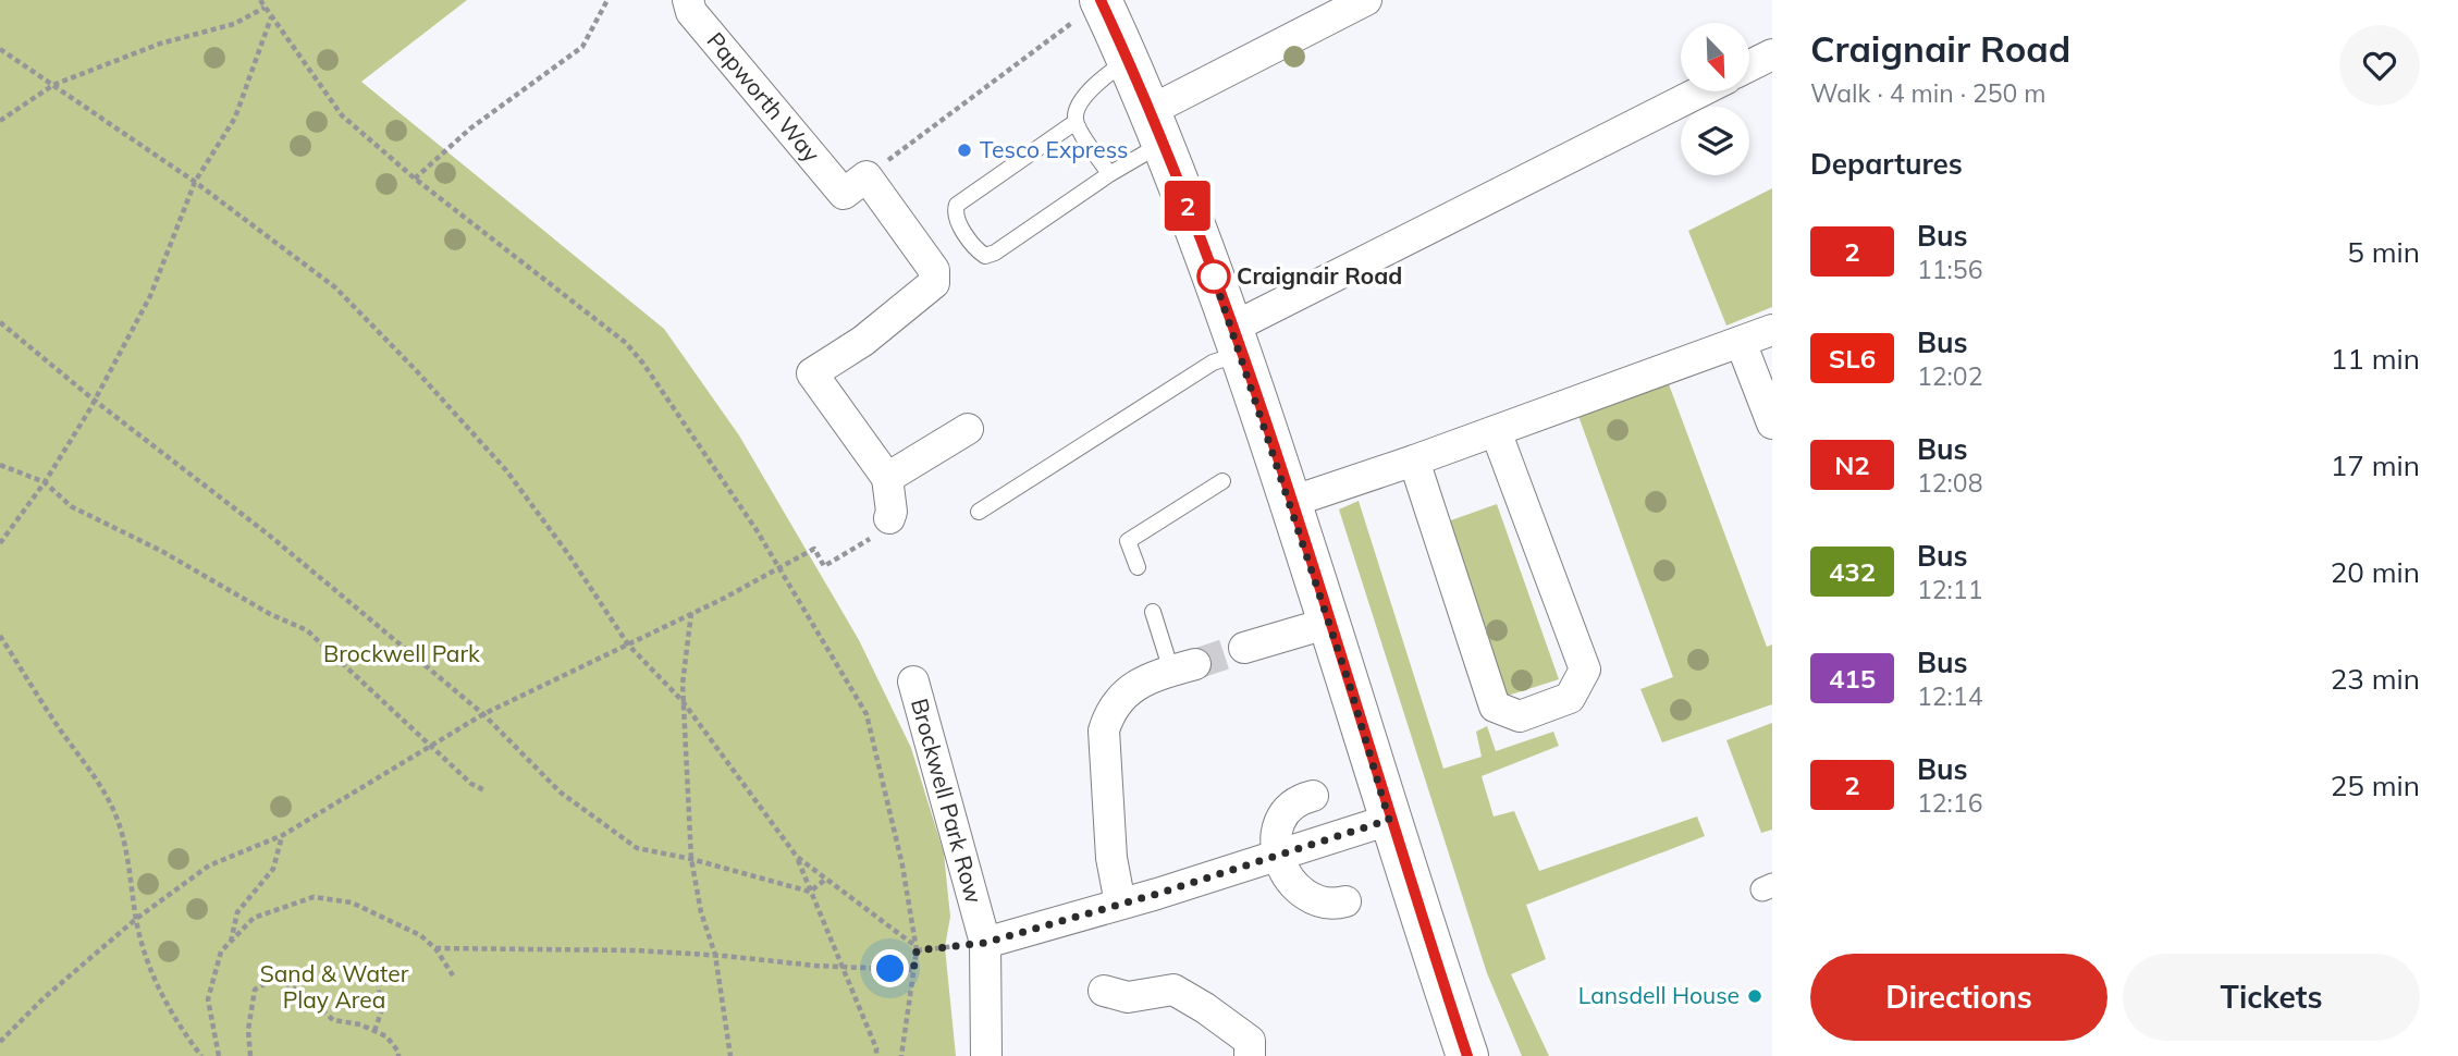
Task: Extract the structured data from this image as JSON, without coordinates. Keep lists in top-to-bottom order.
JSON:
{
  "streets": {
    "street": ["Papworth Way", "Brockwell Park Row"]
  },
  "parks": ["Brockwell Park", "Sand & Water Play Area"],
  "places": ["Tesco Express", "Craignair Road", "Lansdell House"],
  "lines": ["bus line 2"],
  "north": "bottom right",
  "page": {
    "on_map": "2",
    "heading": [
      ["Craignair Road", "Walk · 4 min · 250 m"],
      "Departures"
    ],
    "list": [
      {
        "mark": "2",
        "name": "Bus",
        "note": "11:56",
        "value": "5 min"
      },
      {
        "mark": "SL6",
        "name": "Bus",
        "note": "12:02",
        "value": "11 min"
      },
      {
        "mark": "N2",
        "name": "Bus",
        "note": "12:08",
        "value": "17 min"
      },
      {
        "mark": "432",
        "name": "Bus",
        "note": "12:11",
        "value": "20 min"
      },
      {
        "mark": "415",
        "name": "Bus",
        "note": "12:14",
        "value": "23 min"
      },
      {
        "mark": "2",
        "name": "Bus",
        "note": "12:16",
        "value": "25 min"
      }
    ],
    "buttons": ["Directions", "Tickets"]
  }
}
